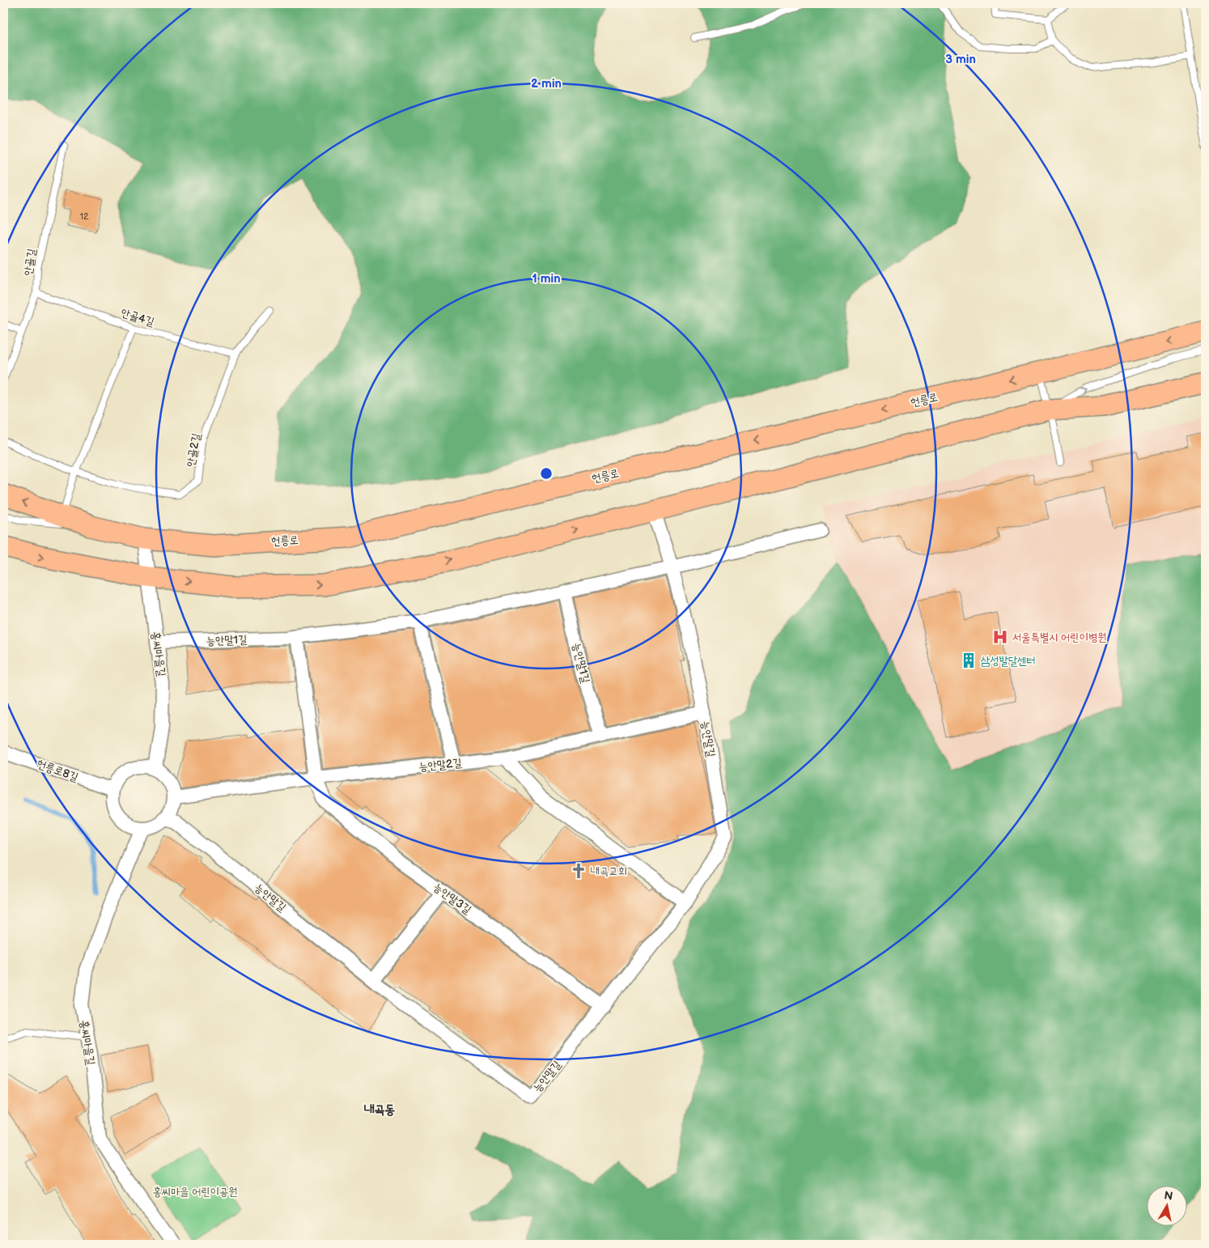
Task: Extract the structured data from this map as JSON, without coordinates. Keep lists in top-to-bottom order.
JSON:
{
  "streets": {
    "main road": ["헌릉로"],
    "street": [
      "능안말1길",
      "홍씨마을길",
      "능안말길",
      "능안말2길",
      "헌릉로8길",
      "능안말3길"
    ],
    "lane": ["안골길", "안골4길", "안골2길"]
  },
  "crossings": [
    ["안골길", "안골4길"],
    ["안골4길", "안골2길"],
    ["헌릉로", "홍씨마을길"],
    ["능안말1길", "홍씨마을길"],
    ["능안말1길", "능안말길"],
    ["능안말1길", "능안말2길"],
    ["홍씨마을길", "능안말길"],
    ["홍씨마을길", "능안말2길"],
    ["홍씨마을길", "헌릉로8길"],
    ["능안말길", "능안말2길"],
    ["능안말길", "헌릉로8길"],
    ["능안말길", "능안말3길"],
    ["능안말2길", "헌릉로8길"],
    ["능안말2길", "능안말3길"]
  ],
  "districts": ["내곡동"],
  "parks": ["홍씨마을 어린이공원"],
  "places": {
    "hospital": ["서울특별시 어린이병원"],
    "building": ["삼성발달센터"],
    "church": ["내곡교회"]
  },
  "house_numbers": ["12"],
  "north": "top",
  "rings": ["3 min", "2 min", "1 min"]
}
